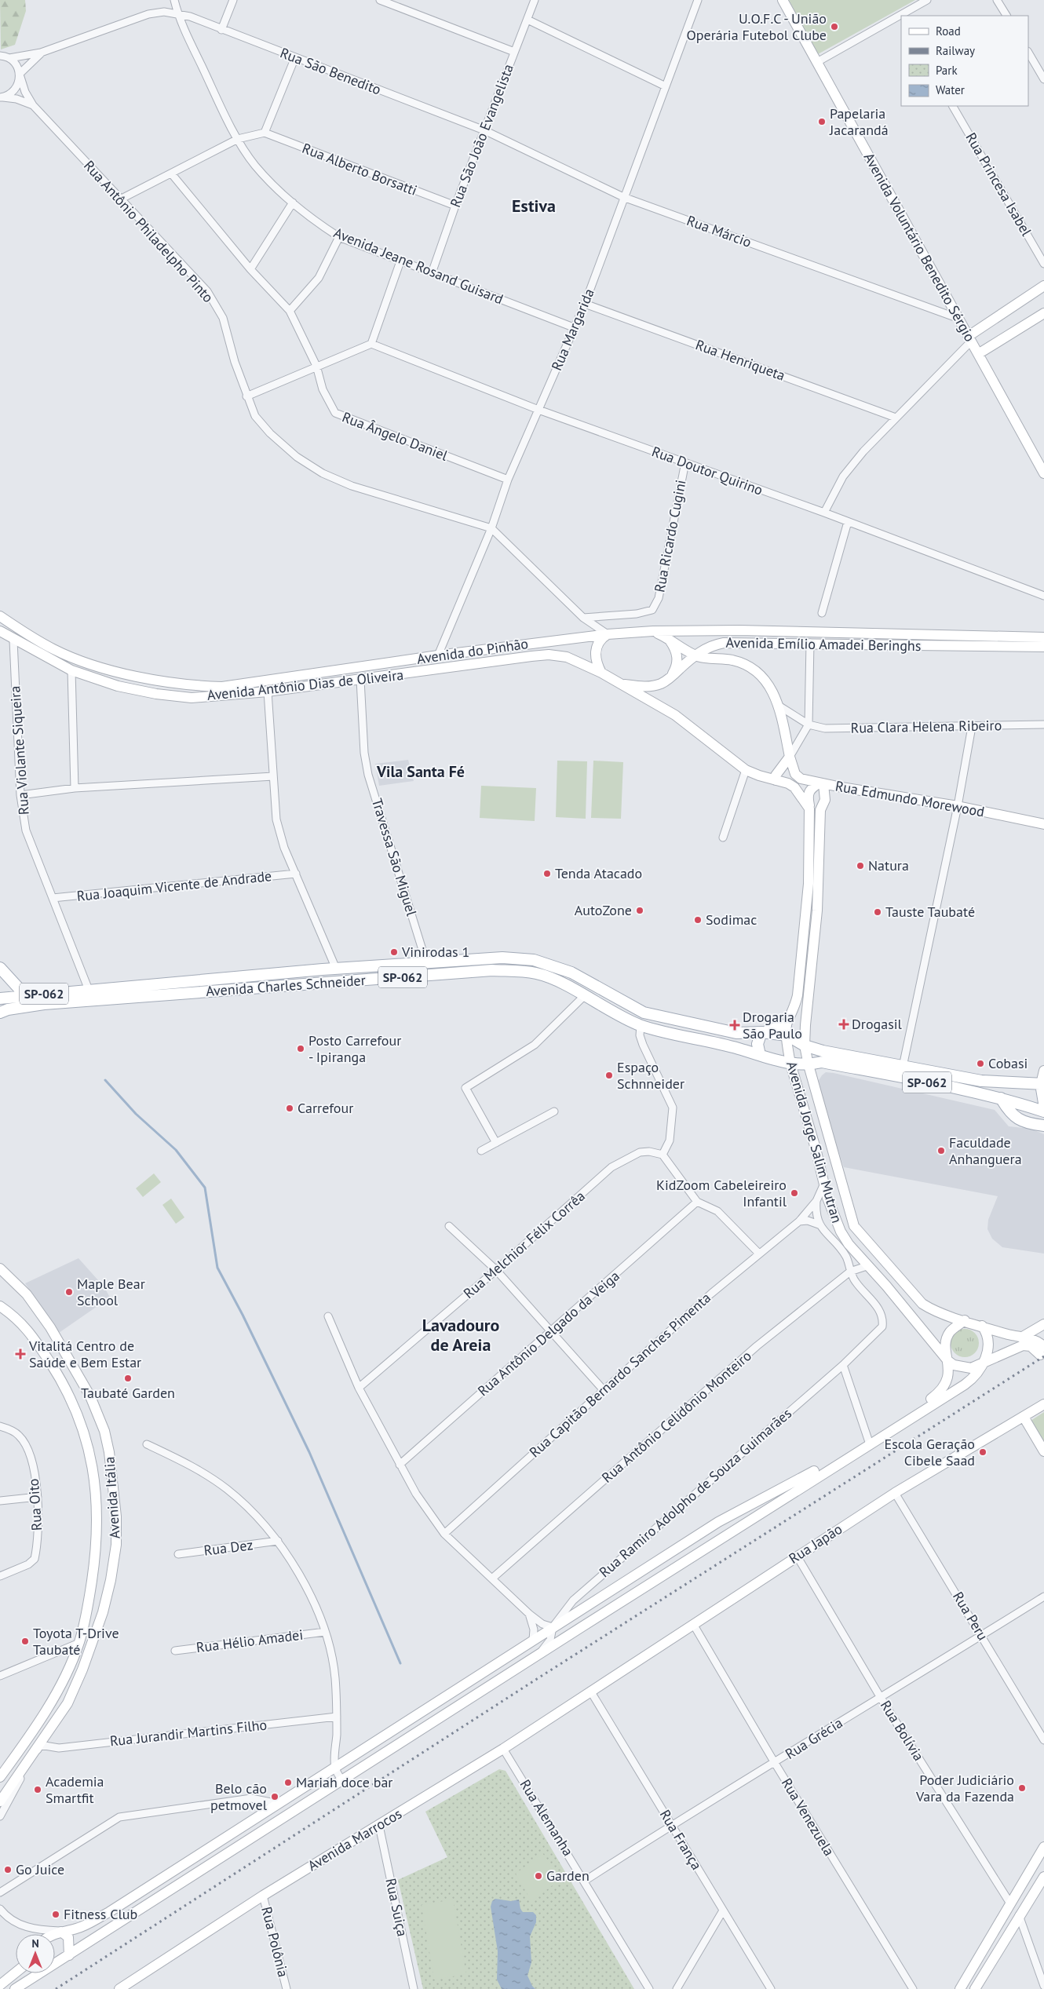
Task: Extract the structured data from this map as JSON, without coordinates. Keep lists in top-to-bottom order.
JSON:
{
  "streets": {
    "main road": ["SP-062", "Avenida Charles Schneider"],
    "street": [
      "Rua São Benedito",
      "Rua São João Evangelista",
      "Rua Alberto Borsatti",
      "Rua Princesa Isabel",
      "Rua Antônio Philadelpho Pinto",
      "Rua Márcio",
      "Avenida Voluntário Benedito Sérgio",
      "Avenida Jeane Rosand Guisard",
      "Rua Margarida",
      "Rua Henriqueta",
      "Rua Ângelo Daniel",
      "Rua Doutor Quirino",
      "Rua Ricardo Cugini",
      "Avenida Emílio Amadei Beringhs",
      "Avenida do Pinhão",
      "Avenida Antônio Dias de Oliveira",
      "Rua Clara Helena Ribeiro",
      "Rua Violante Siqueira",
      "Rua Edmundo Morewood",
      "Travessa São Miguel",
      "Rua Joaquim Vicente de Andrade",
      "Avenida Jorge Salim Mutran",
      "Rua Melchior Félix Corrêa",
      "Rua Antônio Delgado da Veiga",
      "Rua Capitão Bernardo Sanches Pimenta",
      "Rua Antônio Celidônio Monteiro",
      "Rua Ramiro Adolpho de Souza Guimarães",
      "Avenida Itália",
      "Rua Oito",
      "Rua Japão",
      "Rua Dez",
      "Rua Peru",
      "Rua Hélio Amadei",
      "Rua Bolívia",
      "Rua Jurandir Martins Filho",
      "Rua Grécia",
      "Rua Venezuela",
      "Rua Alemanha",
      "Avenida Marrocos",
      "Rua França",
      "Rua Suiça",
      "Rua Polônia"
    ]
  },
  "crossings": [
    ["Rua São Benedito", "Rua São João Evangelista"],
    ["Rua São Benedito", "Rua Márcio"],
    ["Rua São Benedito", "Avenida Jeane Rosand Guisard"],
    ["Rua São João Evangelista", "Rua Alberto Borsatti"],
    ["Rua São João Evangelista", "Rua Márcio"],
    ["Rua São João Evangelista", "Avenida Jeane Rosand Guisard"],
    ["Rua Antônio Philadelpho Pinto", "Rua Margarida"],
    ["Rua Antônio Philadelpho Pinto", "Rua Ricardo Cugini"],
    ["Rua Antônio Philadelpho Pinto", "Avenida Emílio Amadei Beringhs"],
    ["Rua Antônio Philadelpho Pinto", "Avenida do Pinhão"],
    ["Rua Antônio Philadelpho Pinto", "Avenida Antônio Dias de Oliveira"],
    ["Rua Márcio", "Avenida Voluntário Benedito Sérgio"],
    ["Rua Márcio", "Rua Margarida"],
    ["Avenida Jeane Rosand Guisard", "Rua Margarida"],
    ["Rua Margarida", "Rua Henriqueta"],
    ["Rua Margarida", "Rua Ângelo Daniel"],
    ["Rua Margarida", "Rua Doutor Quirino"],
    ["Rua Margarida", "Avenida do Pinhão"],
    ["Rua Doutor Quirino", "Rua Ricardo Cugini"],
    ["Avenida Emílio Amadei Beringhs", "Avenida do Pinhão"],
    ["Avenida Emílio Amadei Beringhs", "Avenida Antônio Dias de Oliveira"],
    ["Avenida do Pinhão", "Avenida Antônio Dias de Oliveira"],
    ["Avenida Antônio Dias de Oliveira", "Rua Violante Siqueira"],
    ["Avenida Antônio Dias de Oliveira", "Travessa São Miguel"],
    ["Rua Violante Siqueira", "Rua Joaquim Vicente de Andrade"],
    ["Rua Violante Siqueira", "Avenida Charles Schneider"],
    ["Rua Edmundo Morewood", "Avenida Jorge Salim Mutran"],
    ["Travessa São Miguel", "Avenida Charles Schneider"],
    ["Avenida Charles Schneider", "Avenida Jorge Salim Mutran"],
    ["Avenida Jorge Salim Mutran", "Rua Capitão Bernardo Sanches Pimenta"],
    ["Avenida Jorge Salim Mutran", "Rua Antônio Celidônio Monteiro"],
    ["Rua Antônio Celidônio Monteiro", "Rua Ramiro Adolpho de Souza Guimarães"],
    ["Avenida Itália", "Rua Jurandir Martins Filho"],
    ["Rua Japão", "Rua Peru"],
    ["Rua Japão", "Rua Bolívia"],
    ["Rua Japão", "Rua Venezuela"],
    ["Rua Japão", "Avenida Marrocos"],
    ["Rua Japão", "Rua França"],
    ["Rua Peru", "Rua Grécia"],
    ["Rua Bolívia", "Rua Grécia"],
    ["Rua Grécia", "Rua Venezuela"],
    ["Rua Grécia", "Rua Alemanha"],
    ["Rua Grécia", "Rua França"],
    ["Rua Alemanha", "Avenida Marrocos"],
    ["Avenida Marrocos", "Rua França"],
    ["Avenida Marrocos", "Rua Suiça"],
    ["Avenida Marrocos", "Rua Polônia"]
  ],
  "districts": ["Estiva", "Vila Santa Fé", "Lavadouro de Areia"],
  "places": {
    "other": [
      "U.O.F.C - União Operária Futebol Clube",
      "Papelaria Jacarandá",
      "Natura",
      "Tenda Atacado",
      "AutoZone",
      "Tauste Taubaté",
      "Sodimac",
      "Vinirodas 1",
      "Posto Carrefour - Ipiranga",
      "Cobasi",
      "Espaço Schnneider",
      "Carrefour",
      "Faculdade Anhanguera",
      "KidZoom Cabeleireiro Infantil",
      "Maple Bear School",
      "Taubaté Garden",
      "Escola Geração Cibele Saad",
      "Toyota T-Drive Taubaté",
      "Mariah doce bar",
      "Poder Judiciário Vara da Fazenda",
      "Academia Smartfit",
      "Belo cão petmovel",
      "Go Juice",
      "Garden",
      "Fitness Club"
    ],
    "health": ["Drogasil", "Drogaria São Paulo", "Vitalitá Centro de Saúde e Bem Estar"]
  },
  "legend": [
    "Road",
    "Railway",
    "Park",
    "Water"
  ],
  "north": "top"
}
